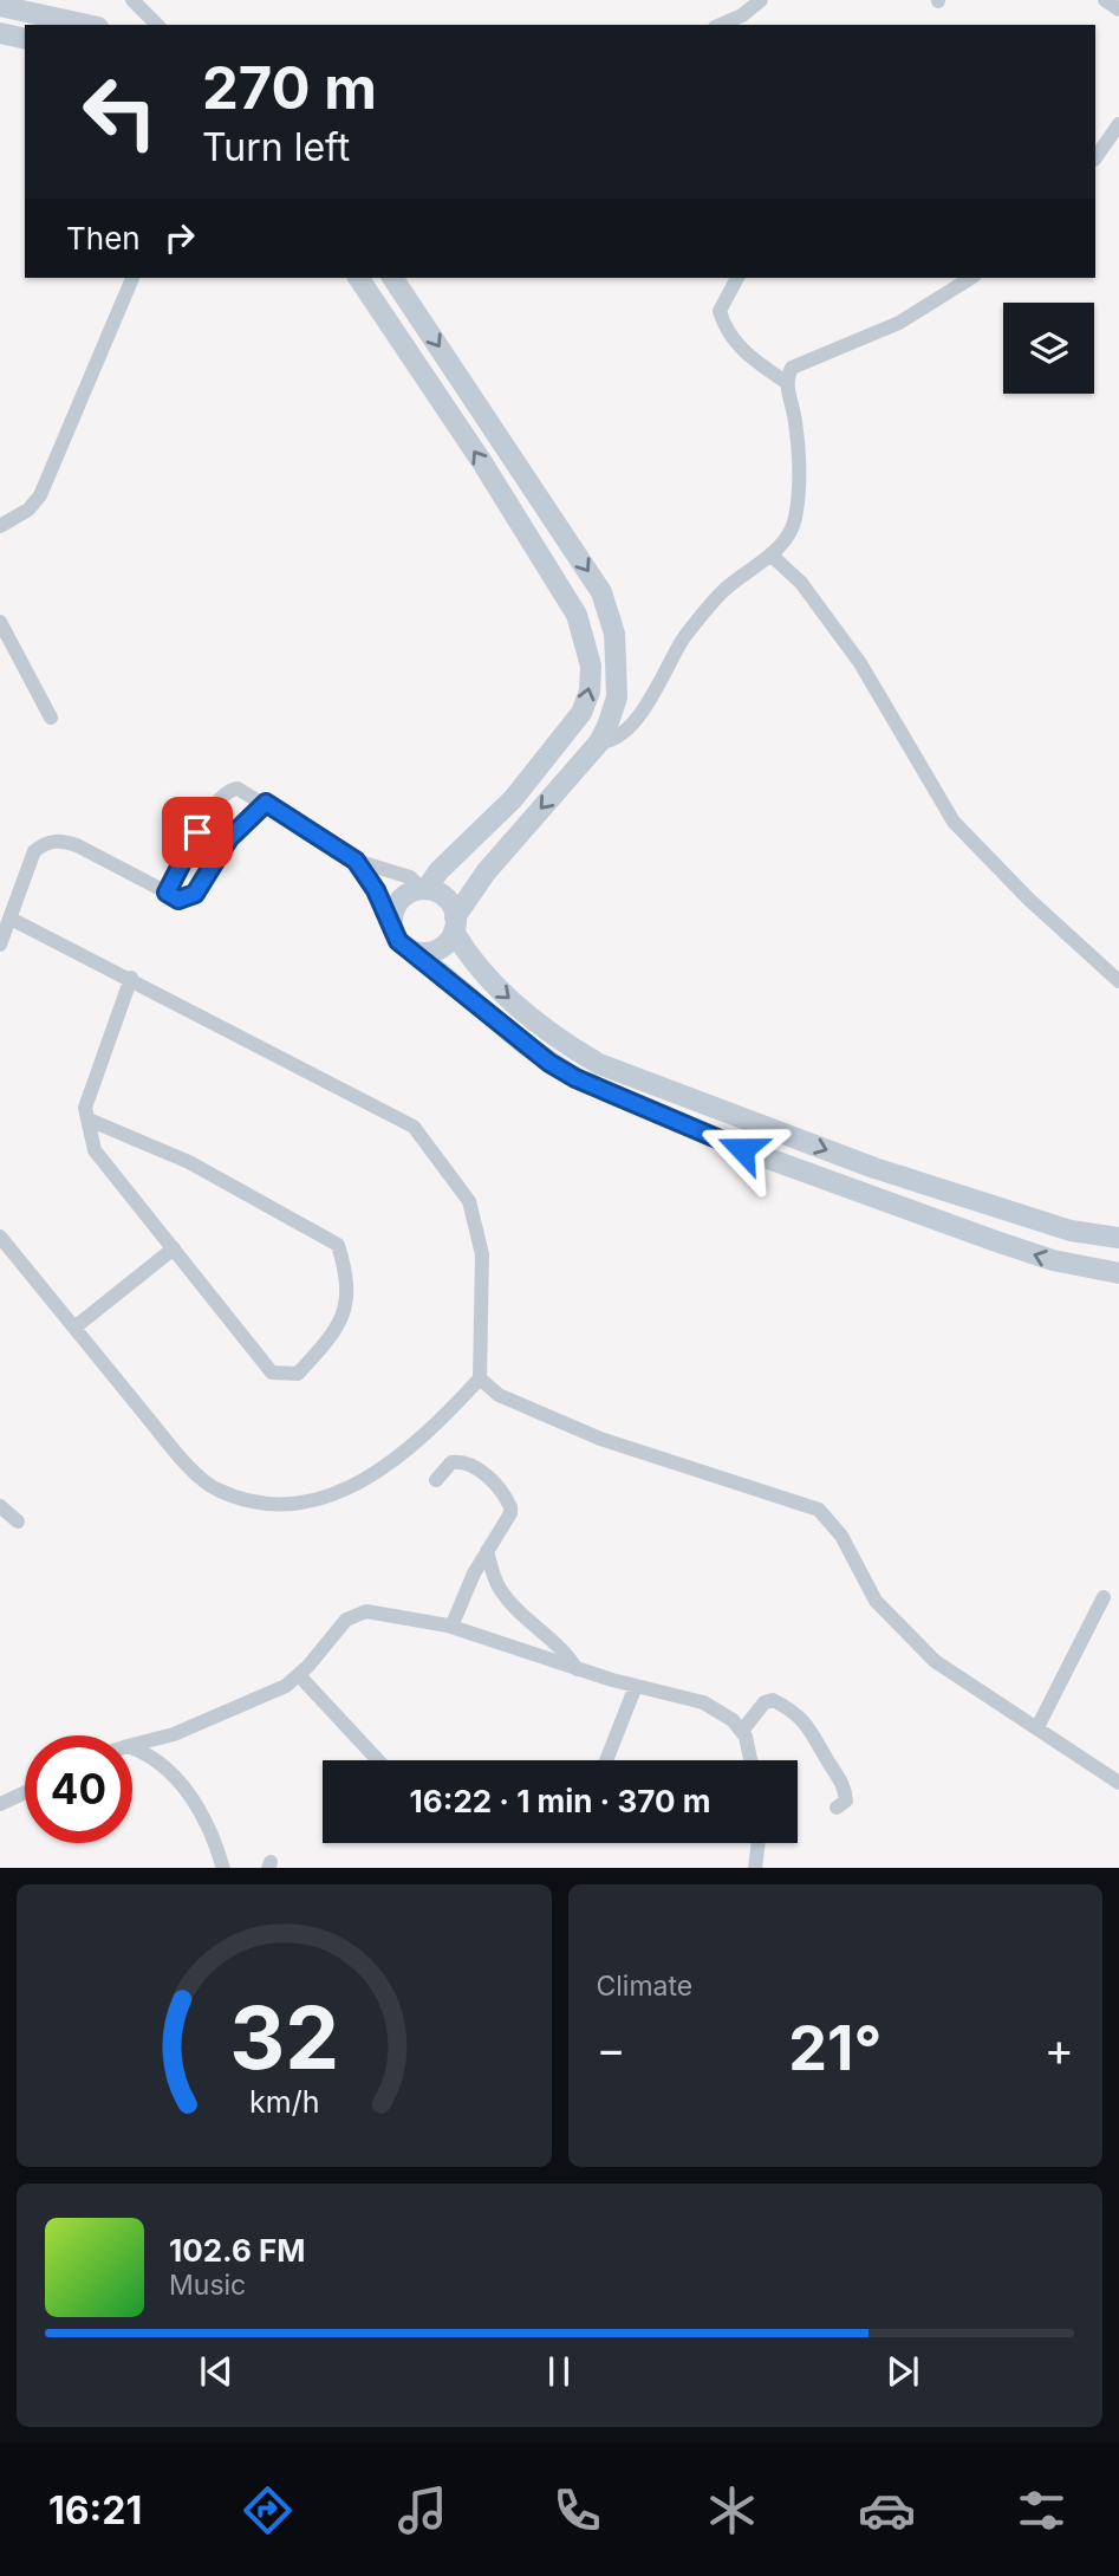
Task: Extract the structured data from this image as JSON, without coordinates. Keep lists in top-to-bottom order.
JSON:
{
  "page": {
    "turn": ["270 m", "Turn left"],
    "then": "Then",
    "limit": "40",
    "trip": "16:22 · 1 min · 370 m",
    "tile": "Climate",
    "heat": ["−", "21°", "+"],
    "song": ["102.6 FM", "Music"],
    "tabs": "16:21",
    "gauge": ["32", "km/h"]
  }
}
